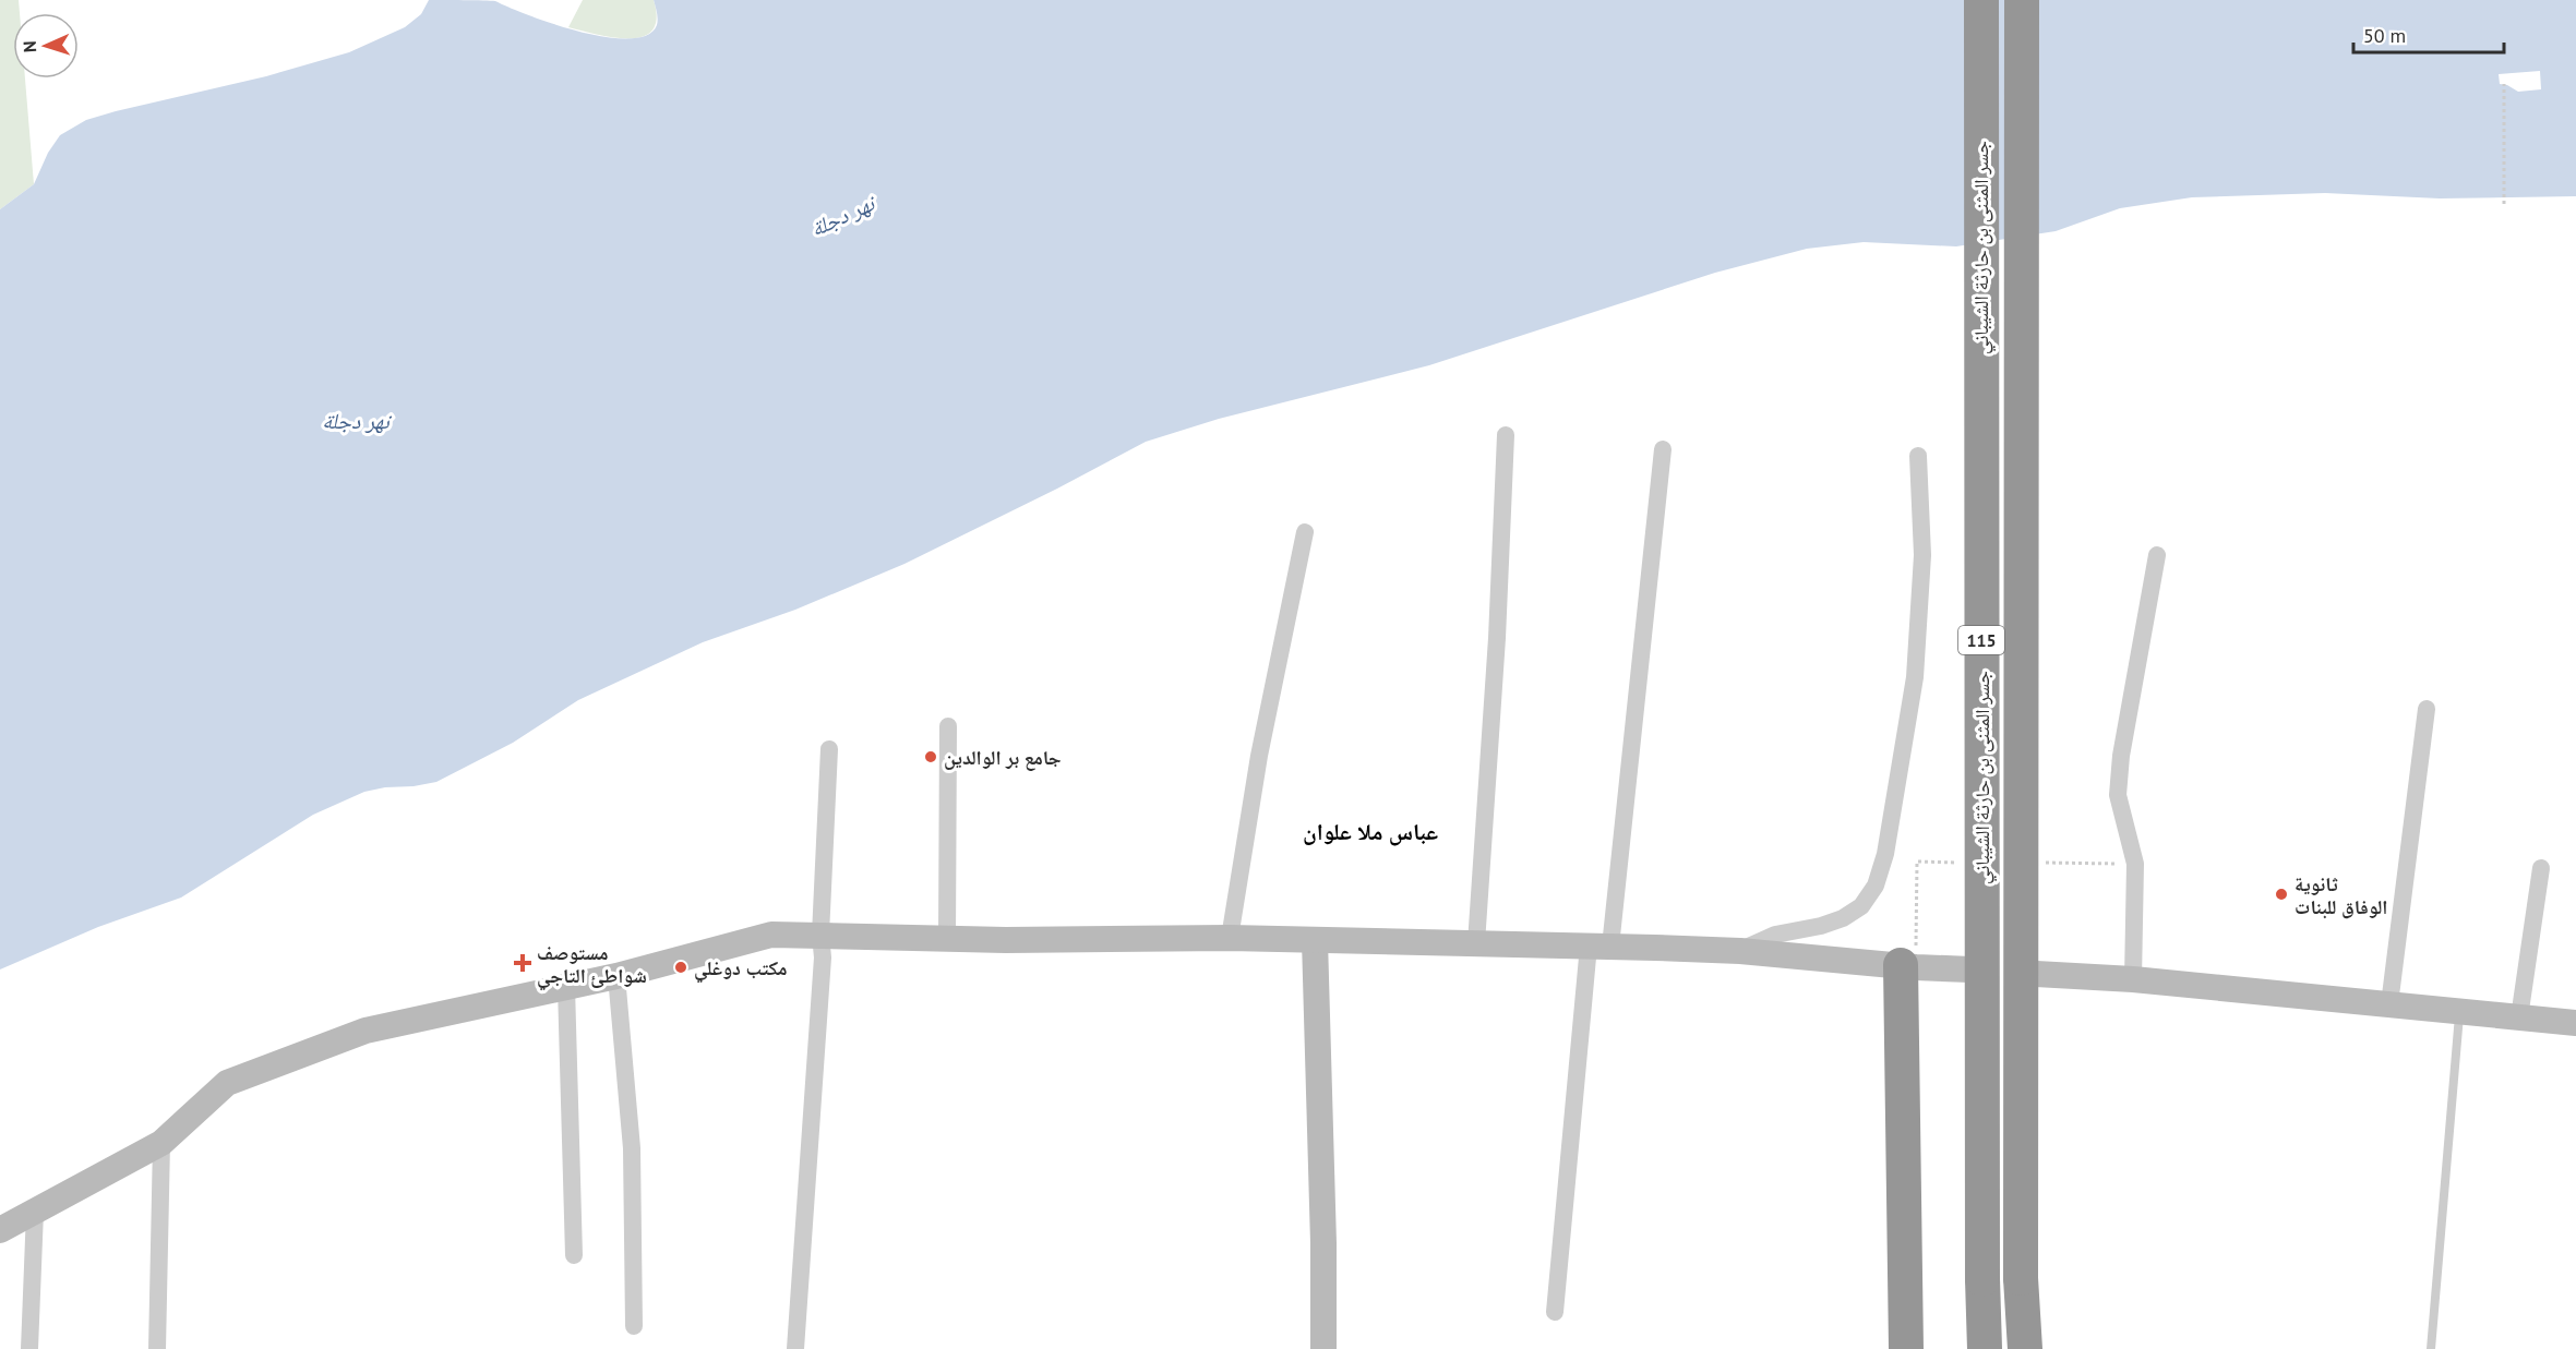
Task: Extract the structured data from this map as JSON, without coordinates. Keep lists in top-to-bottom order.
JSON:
{
  "streets": {
    "highway": ["جسر المثنى بن حارثة الشيباني", "115"]
  },
  "districts": ["عباس ملا علوان"],
  "water": ["نهر دجلة"],
  "places": {
    "other": ["جامع بر الوالدين", "ثانوية الوفاق للبنات", "مكتب دوغلي"],
    "health": ["مستوصف شواطئ التاجي"]
  },
  "scale_bar": "50 m",
  "north": "left"
}
